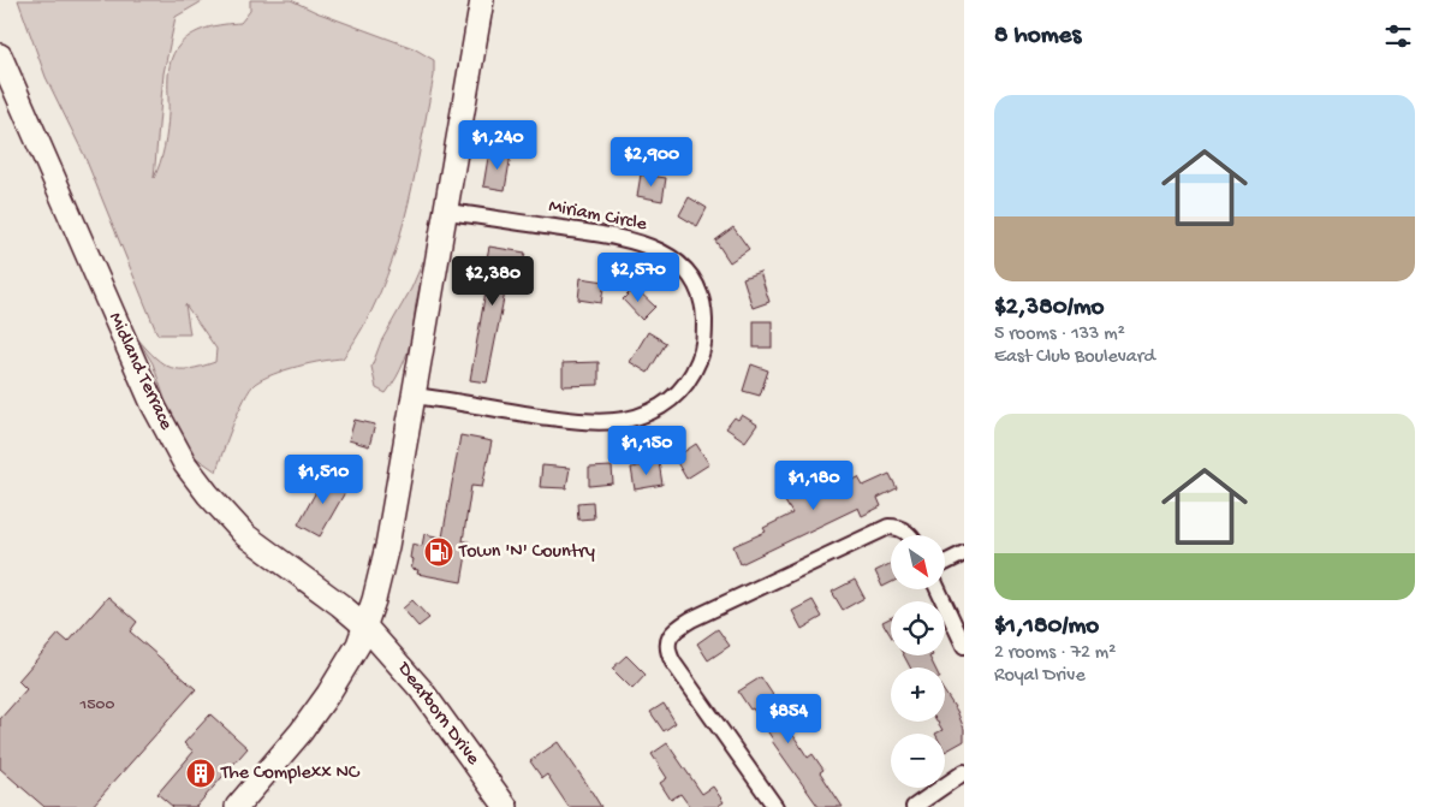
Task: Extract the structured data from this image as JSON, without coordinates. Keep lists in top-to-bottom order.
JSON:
{
  "streets": {
    "street": ["Miriam Circle", "Midland Terrace", "Dearborn Drive"]
  },
  "crossings": [
    ["Midland Terrace", "Dearborn Drive"]
  ],
  "places": {
    "fuel station": ["Town 'N' Country"],
    "building": ["The Complexx NC"]
  },
  "house_numbers": ["1500"],
  "north": "bottom right",
  "page": {
    "heading": "8 homes",
    "list": [
      {
        "name": "$2,380/mo",
        "note": "5 rooms · 133 m² · East Club Boulevard"
      },
      {
        "name": "$1,180/mo",
        "note": "2 rooms · 72 m² · Royal Drive"
      }
    ],
    "price": [
      "$1,240",
      "$2,900",
      "$2,570",
      "$2,380",
      "$1,150",
      "$1,510",
      "$1,180",
      "$854"
    ],
    "map_buttons": ["+", "−"]
  }
}
